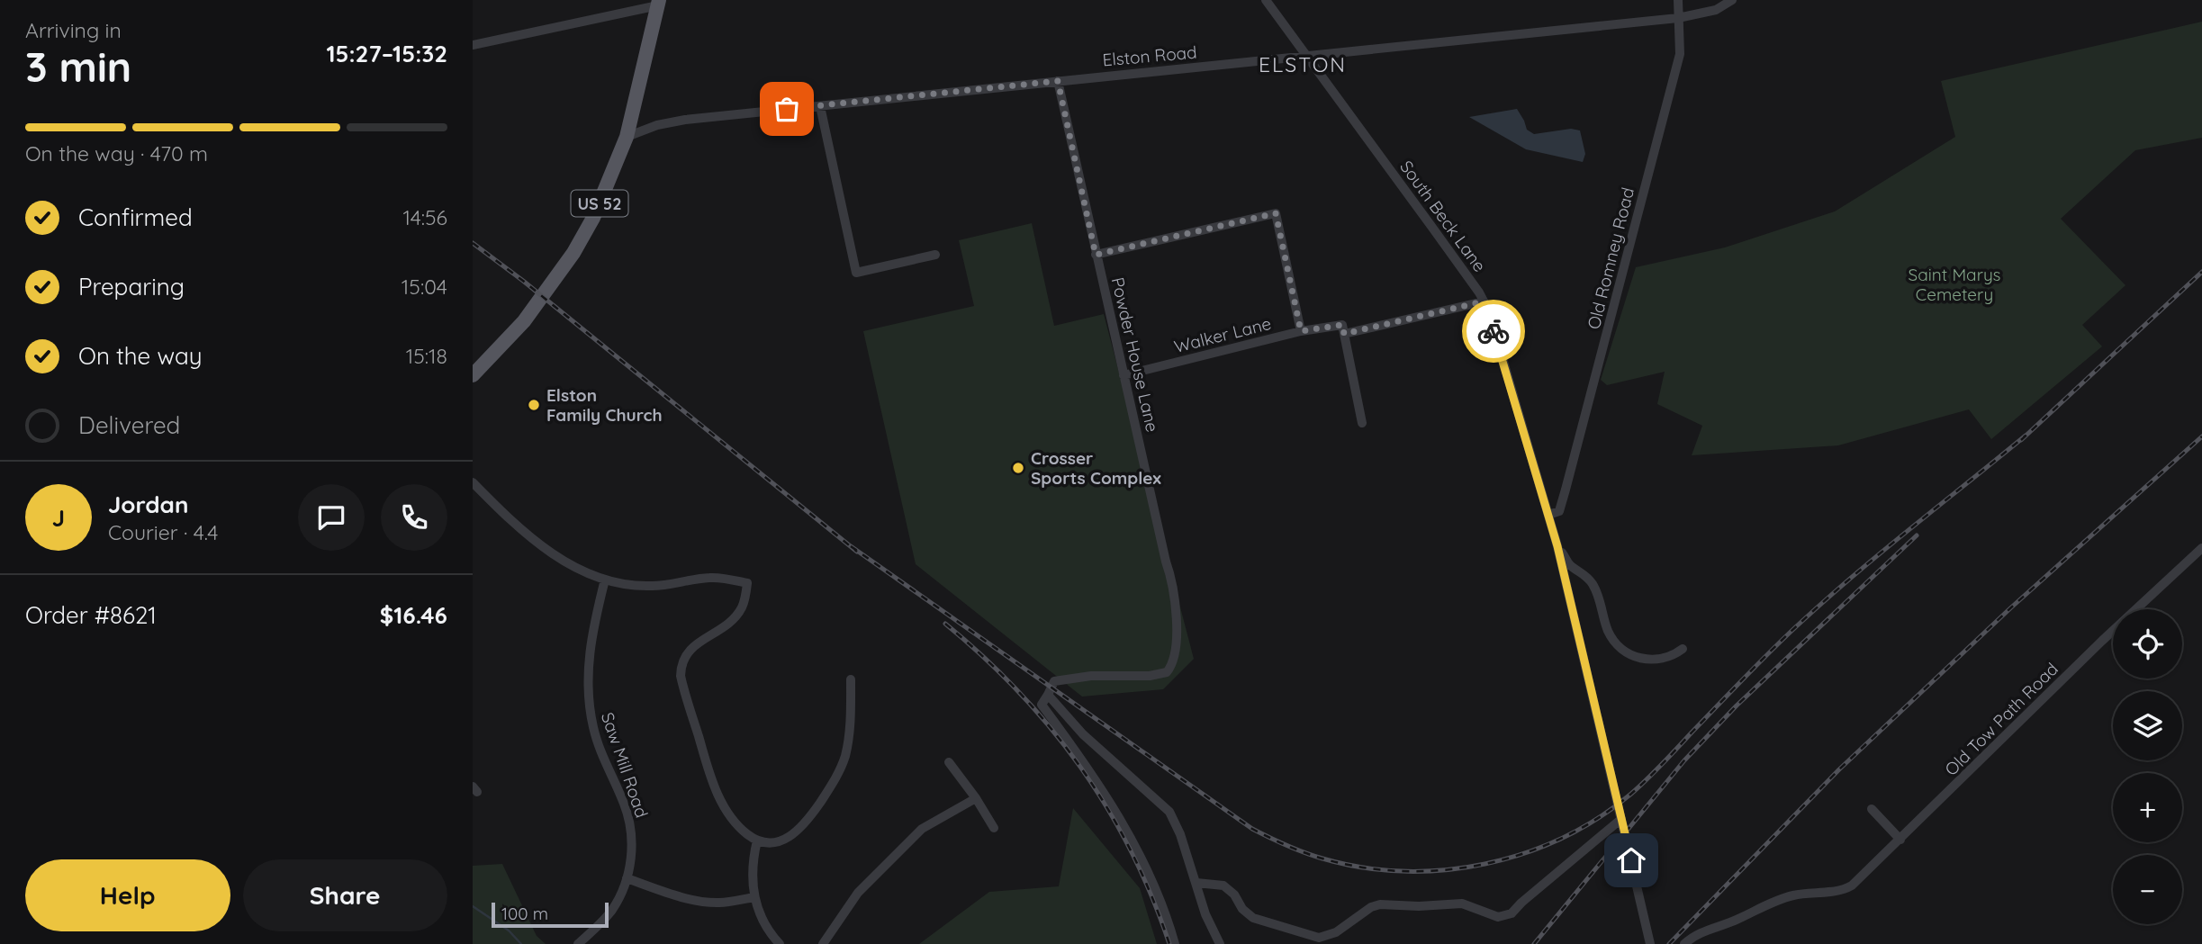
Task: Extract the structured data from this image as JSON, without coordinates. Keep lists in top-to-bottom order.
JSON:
{
  "streets": {
    "main road": ["US 52"],
    "street": [
      "Elston Road",
      "South Beck Lane",
      "Old Romney Road",
      "Walker Lane",
      "Powder House Lane",
      "Old Tow Path Road",
      "Saw Mill Road"
    ]
  },
  "crossings": [
    ["Elston Road", "US 52"],
    ["Elston Road", "South Beck Lane"],
    ["Elston Road", "Old Romney Road"],
    ["Elston Road", "Powder House Lane"],
    ["South Beck Lane", "Old Romney Road"],
    ["Walker Lane", "Powder House Lane"]
  ],
  "districts": ["ELSTON"],
  "parks": ["Saint Marys Cemetery"],
  "places": ["Elston Family Church", "Crosser Sports Complex"],
  "scale_bar": "100 m",
  "page": {
    "heading": ["3 min", "Arriving in", "15:27–15:32"],
    "panel": [
      "Jordan",
      "Courier · 4.4",
      "Order #8621",
      "$16.46"
    ],
    "bar": "On the way · 470 m",
    "list": [
      ["Confirmed", "14:56"],
      ["Preparing", "15:04"],
      ["On the way", "15:18"],
      "Delivered"
    ],
    "round": "J",
    "map_buttons": ["+", "−"],
    "buttons": ["Help", "Share"],
    "scale": "100 m"
  }
}
